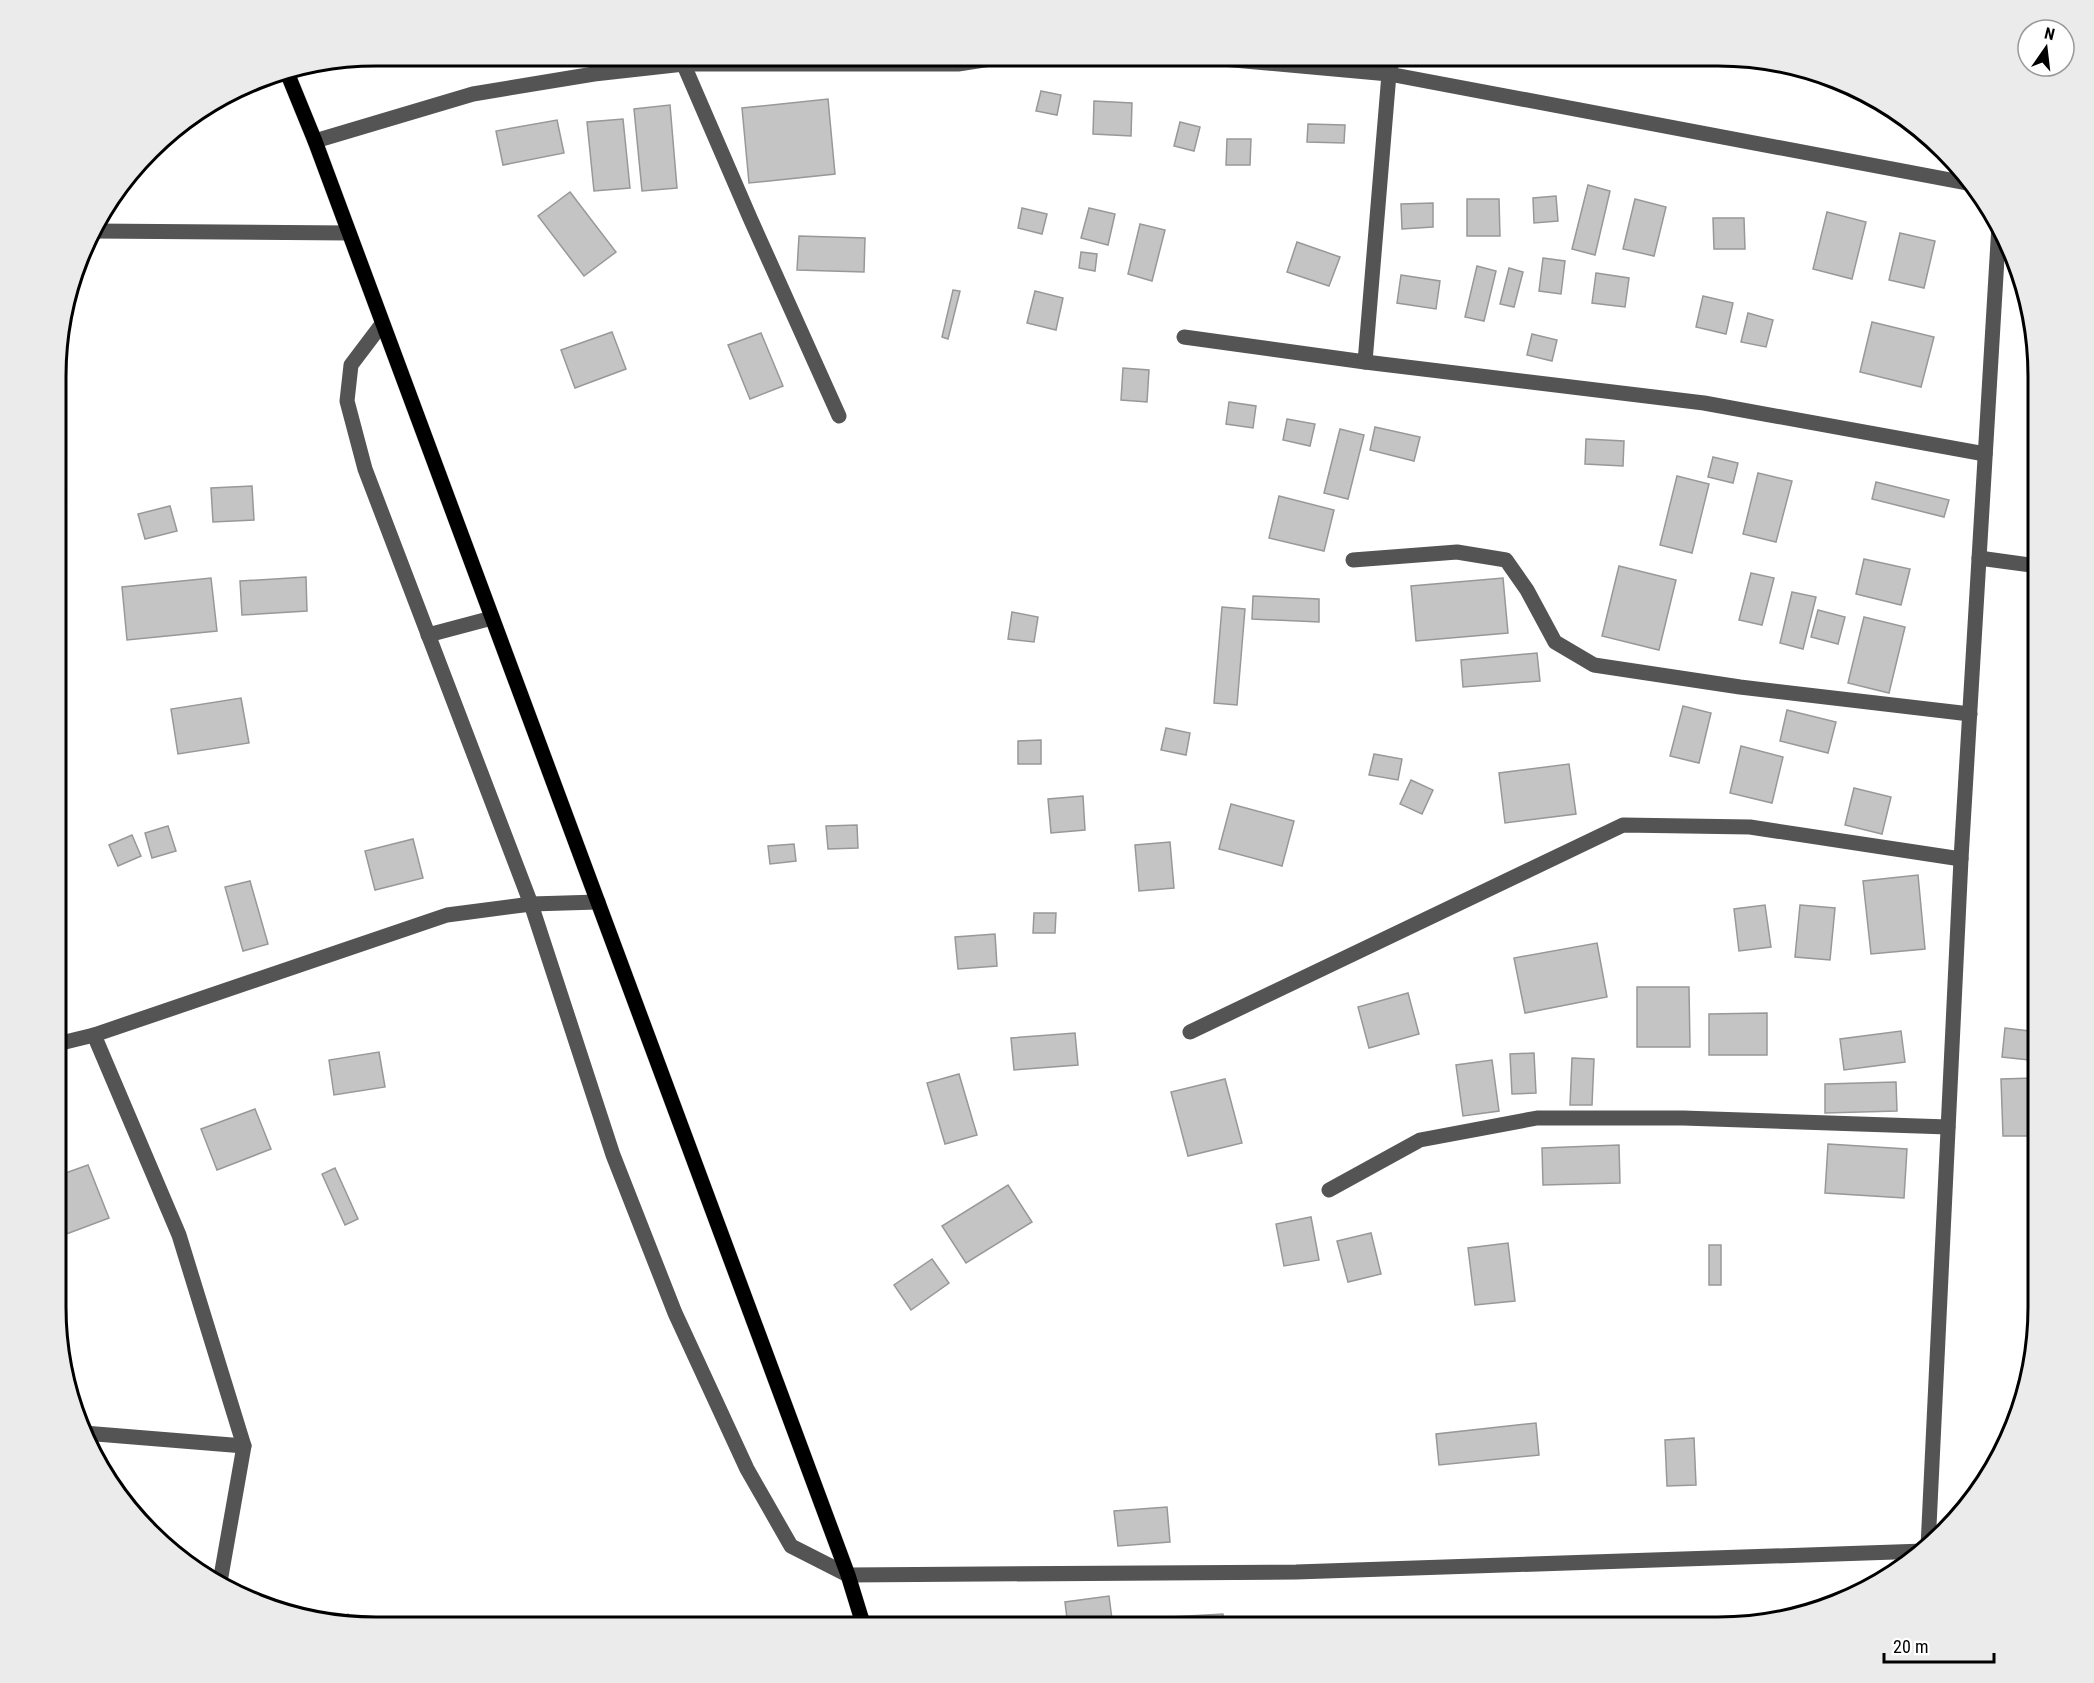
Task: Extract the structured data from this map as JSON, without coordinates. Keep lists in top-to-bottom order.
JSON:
{
  "scale_bar": "20 m",
  "north": "top"
}
